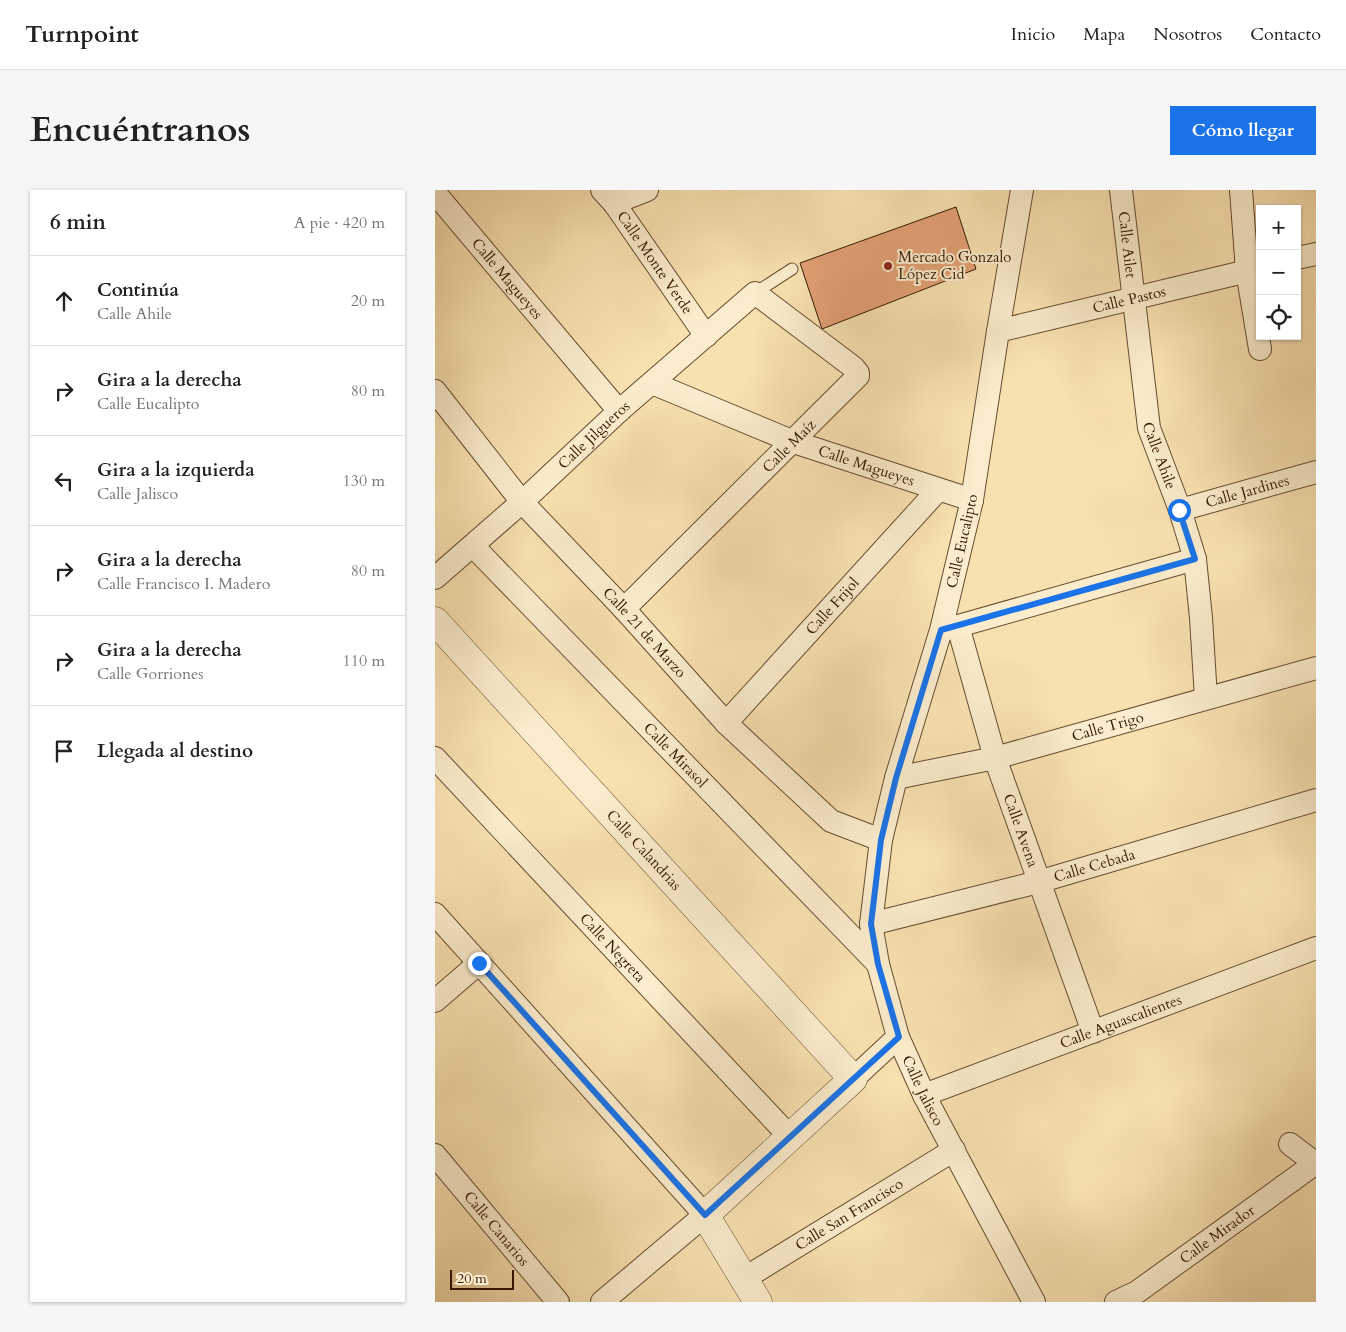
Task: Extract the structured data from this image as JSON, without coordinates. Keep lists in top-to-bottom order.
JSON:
{
  "streets": {
    "street": [
      "Calle Ailet",
      "Calle Monte Verde",
      "Calle Magueyes",
      "Calle Pastos",
      "Calle Jilgueros",
      "Calle Maíz",
      "Calle Ahile",
      "Calle Jardines",
      "Calle Eucalipto",
      "Calle Frijol",
      "Calle 21 de Marzo",
      "Calle Trigo",
      "Calle Mirasol",
      "Calle Avena",
      "Calle Calandrias",
      "Calle Cebada",
      "Calle Negreta",
      "Calle Aguascalientes",
      "Calle Jalisco",
      "Calle San Francisco",
      "Calle Canarios",
      "Calle Mirador"
    ]
  },
  "crossings": [
    ["Calle Ailet", "Calle Pastos"],
    ["Calle Ailet", "Calle Ahile"],
    ["Calle Monte Verde", "Calle Jilgueros"],
    ["Calle Magueyes", "Calle Jilgueros"],
    ["Calle Magueyes", "Calle Maíz"],
    ["Calle Magueyes", "Calle Eucalipto"],
    ["Calle Magueyes", "Calle Frijol"],
    ["Calle Pastos", "Calle Ahile"],
    ["Calle Pastos", "Calle Eucalipto"],
    ["Calle Jilgueros", "Calle Maíz"],
    ["Calle Jilgueros", "Calle 21 de Marzo"],
    ["Calle Jilgueros", "Calle Mirasol"],
    ["Calle Maíz", "Calle 21 de Marzo"],
    ["Calle Ahile", "Calle Jardines"],
    ["Calle Ahile", "Calle Trigo"],
    ["Calle Eucalipto", "Calle Avena"],
    ["Calle Eucalipto", "Calle Jalisco"],
    ["Calle Frijol", "Calle 21 de Marzo"],
    ["Calle 21 de Marzo", "Calle Jalisco"],
    ["Calle Trigo", "Calle Avena"],
    ["Calle Trigo", "Calle Jalisco"],
    ["Calle Mirasol", "Calle Jalisco"],
    ["Calle Avena", "Calle Cebada"],
    ["Calle Avena", "Calle Aguascalientes"],
    ["Calle Avena", "Calle Jalisco"],
    ["Calle Cebada", "Calle Jalisco"],
    ["Calle Aguascalientes", "Calle Jalisco"],
    ["Calle Jalisco", "Calle San Francisco"]
  ],
  "places": ["Mercado Gonzalo López Cid"],
  "scale_bar": "20 m",
  "page": {
    "header": "Turnpoint",
    "nav": [
      "Inicio",
      "Mapa",
      "Nosotros",
      "Contacto"
    ],
    "title": "Encuéntranos",
    "buttons": "Cómo llegar",
    "heading": ["6 min", "A pie · 420 m"],
    "map_buttons": ["+", "−"],
    "list": [
      ["Continúa", "Calle Ahile", "20 m"],
      ["Gira a la derecha", "Calle Eucalipto", "80 m"],
      ["Gira a la izquierda", "Calle Jalisco", "130 m"],
      ["Gira a la derecha", "Calle Francisco I. Madero", "80 m"],
      ["Gira a la derecha", "Calle Gorriones", "110 m"],
      "Llegada al destino"
    ],
    "scale": "20 m"
  }
}
